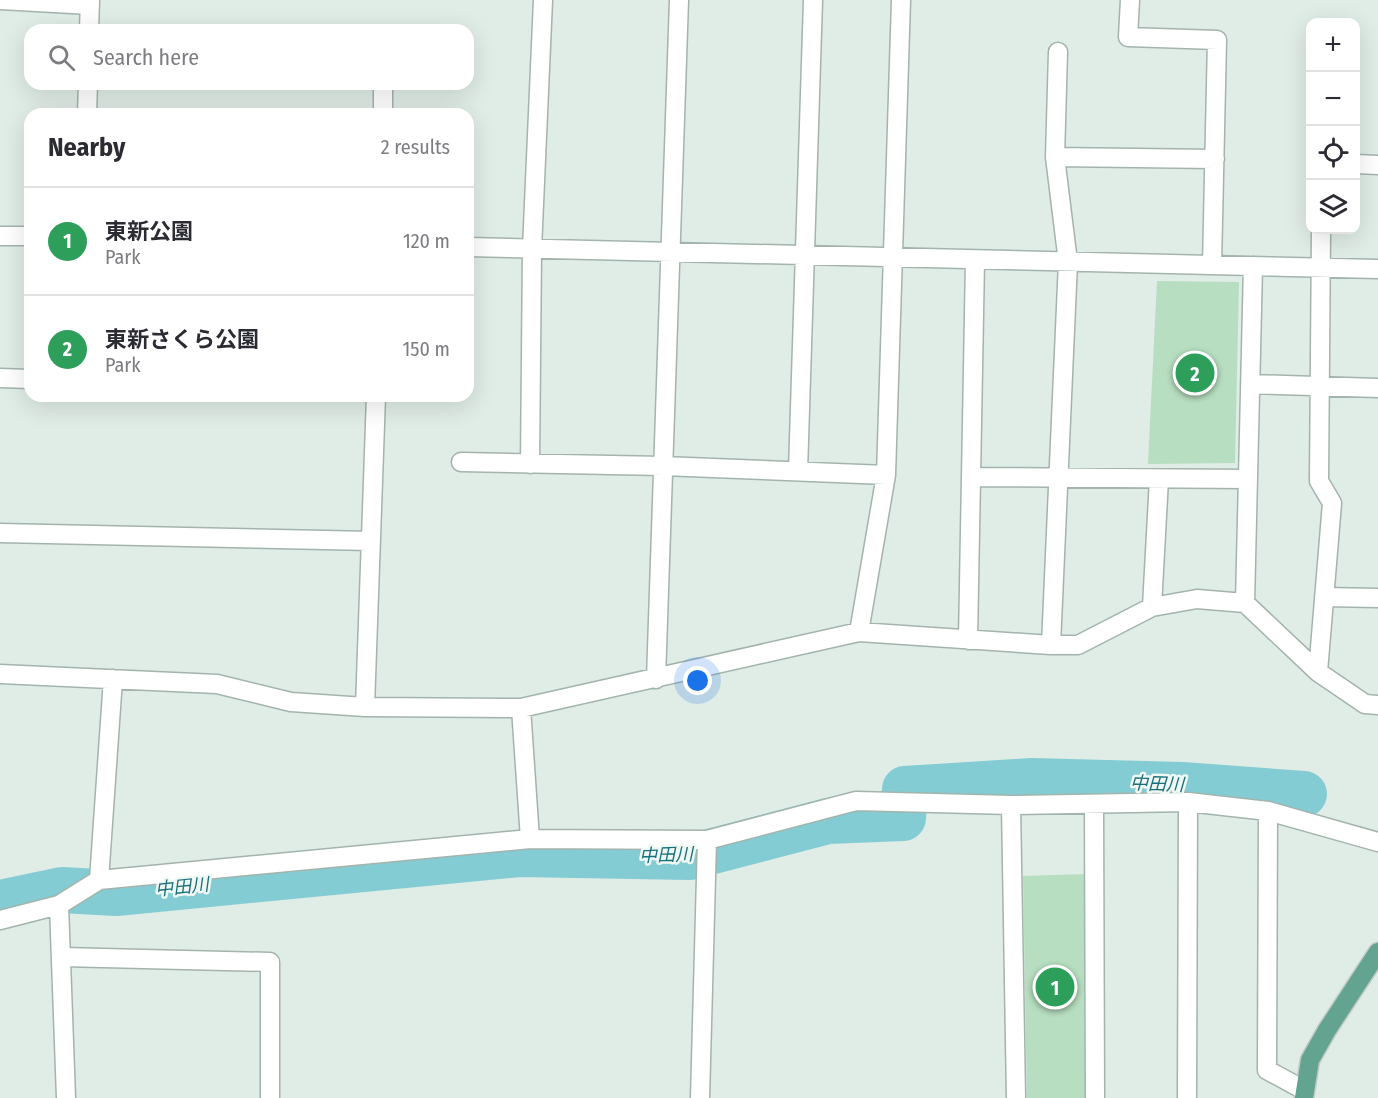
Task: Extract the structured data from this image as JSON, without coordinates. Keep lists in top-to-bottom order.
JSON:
{
  "water": ["中田川"],
  "page": {
    "map_buttons": ["+", "−"],
    "search": "Search here",
    "heading": ["Nearby", "2 results"],
    "list": [
      {
        "mark": "1",
        "name": "東新公園",
        "note": "Park",
        "value": "120 m"
      },
      {
        "mark": "2",
        "name": "東新さくら公園",
        "note": "Park",
        "value": "150 m"
      }
    ],
    "pins": ["2", "1"]
  }
}
